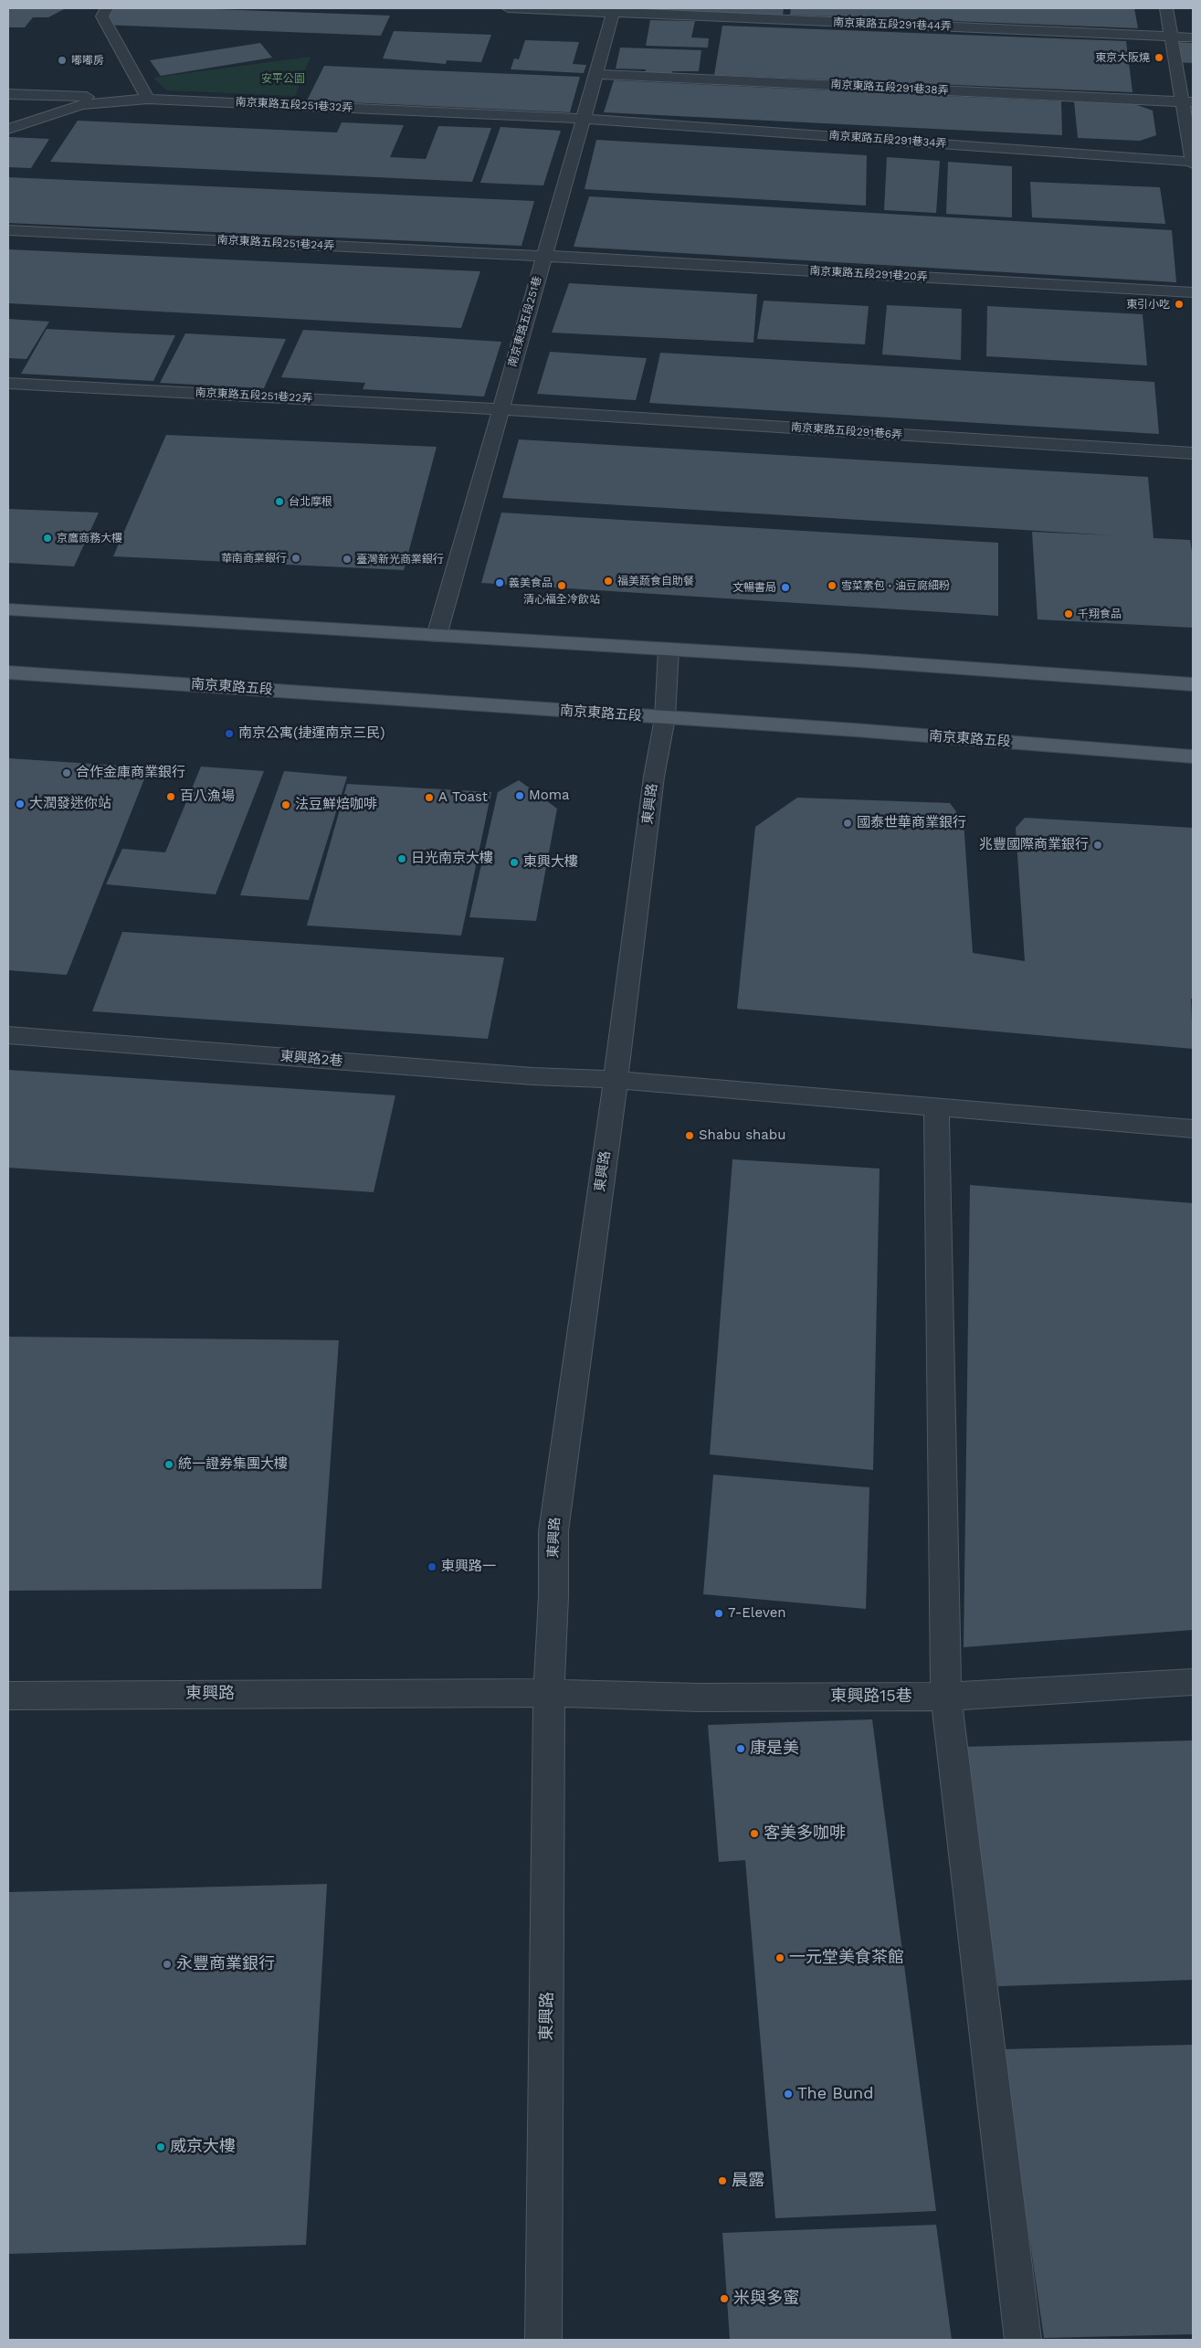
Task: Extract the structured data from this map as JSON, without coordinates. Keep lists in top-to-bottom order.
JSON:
{
  "streets": {
    "main road": ["南京東路五段"],
    "street": [
      "南京東路五段291巷44弄",
      "南京東路五段291巷38弄",
      "南京東路五段251巷32弄",
      "南京東路五段291巷34弄",
      "南京東路五段251巷24弄",
      "南京東路五段291巷20弄",
      "南京東路五段251巷",
      "南京東路五段251巷22弄",
      "南京東路五段291巷6弄",
      "東興路",
      "東興路2巷",
      "東興路15巷"
    ]
  },
  "crossings": [
    ["南京東路五段291巷44弄", "南京東路五段251巷"],
    ["南京東路五段291巷38弄", "南京東路五段251巷"],
    ["南京東路五段251巷32弄", "南京東路五段291巷34弄"],
    ["南京東路五段251巷32弄", "南京東路五段251巷"],
    ["南京東路五段291巷34弄", "南京東路五段251巷"],
    ["南京東路五段251巷24弄", "南京東路五段291巷20弄"],
    ["南京東路五段251巷24弄", "南京東路五段251巷"],
    ["南京東路五段291巷20弄", "南京東路五段251巷"],
    ["南京東路五段251巷", "南京東路五段251巷22弄"],
    ["南京東路五段251巷", "南京東路五段291巷6弄"],
    ["南京東路五段251巷22弄", "南京東路五段291巷6弄"],
    ["南京東路五段", "東興路"],
    ["東興路", "東興路2巷"],
    ["東興路", "東興路15巷"]
  ],
  "parks": ["安平公園"],
  "places": [
    "東京大阪燒",
    "嘟嘟房",
    "東引小吃",
    "台北摩根",
    "京鷹商務大樓",
    "華南商業銀行",
    "臺灣新光商業銀行",
    "福美蔬食自助餐",
    "義美食品",
    "清心福全冷飲站",
    "雪菜素包 · 油豆腐細粉",
    "文暢書局",
    "千翔食品",
    "南京公寓(捷運南京三民)",
    "合作金庫商業銀行",
    "Moma",
    "百八漁場",
    "A Toast",
    "大潤發迷你站",
    "法豆鮮焙咖啡",
    "國泰世華商業銀行",
    "兆豐國際商業銀行",
    "日光南京大樓",
    "東興大樓",
    "Shabu shabu",
    "統一證券集團大樓",
    "東興路一",
    "7-Eleven",
    "康是美",
    "客美多咖啡",
    "一元堂美食茶館",
    "永豐商業銀行",
    "The Bund",
    "威京大樓",
    "晨露",
    "米與多蜜"
  ]
}
